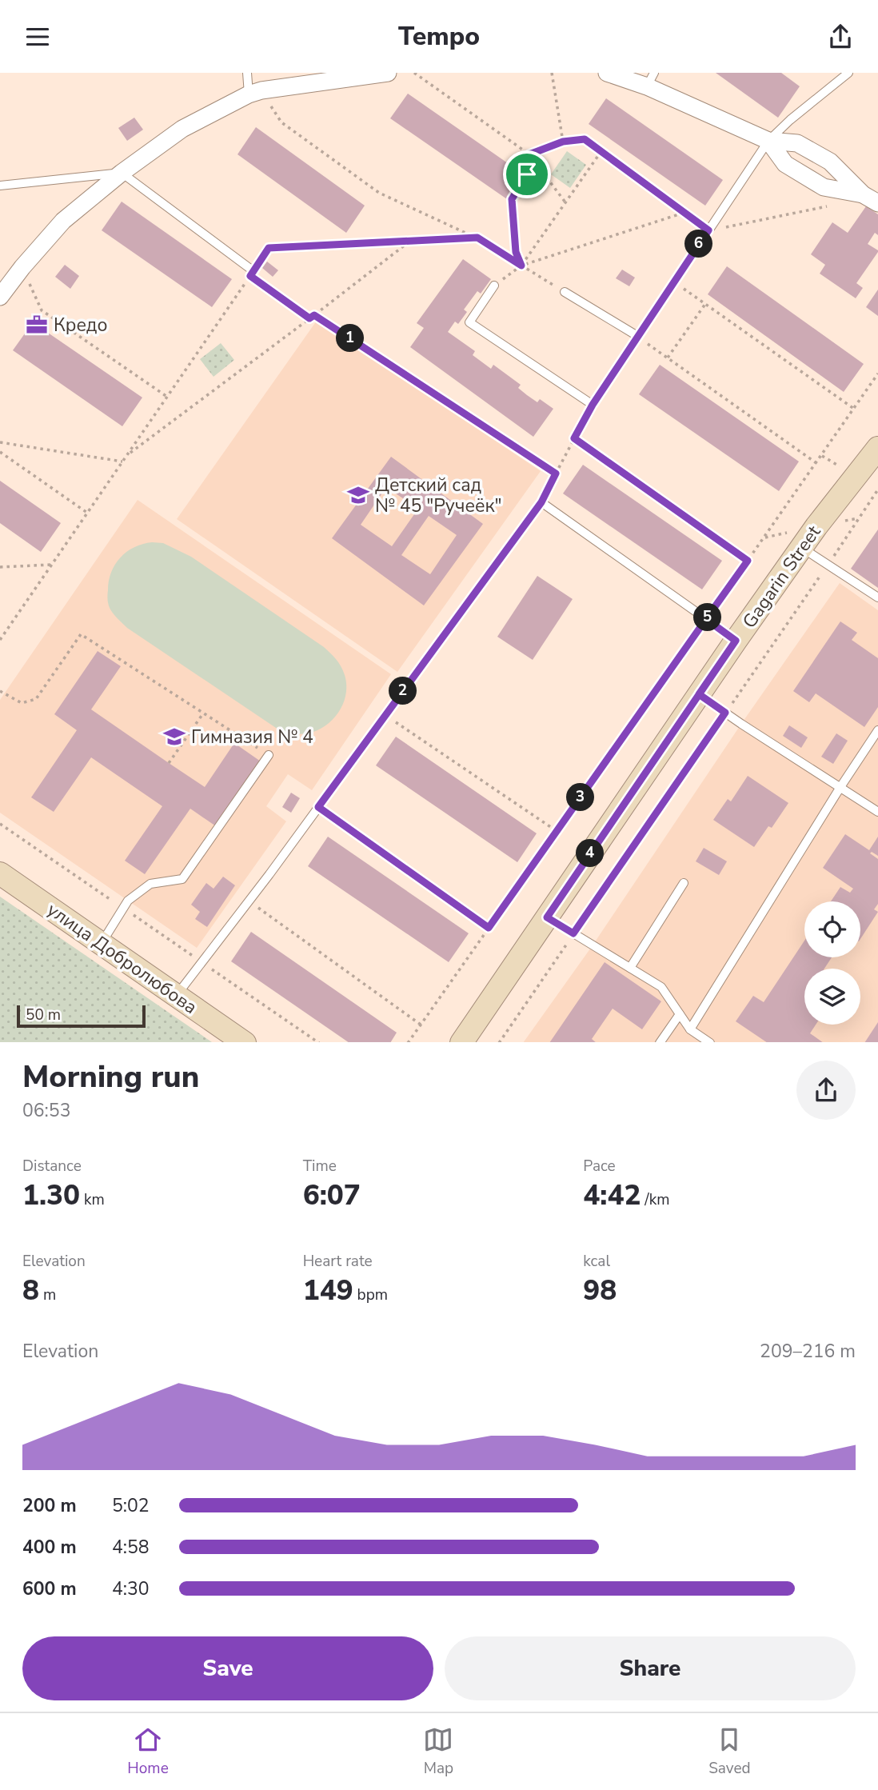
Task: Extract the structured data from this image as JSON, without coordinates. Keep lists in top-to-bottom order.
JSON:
{
  "streets": {
    "street": ["Gagarin Street", "улица Добролюбова"]
  },
  "places": {
    "office": ["Кредо"],
    "school or university": ["Детский сад № 45 \"Ручеёк\"", "Гимназия № 4"]
  },
  "scale_bar": "50 m",
  "page": {
    "header": "Tempo",
    "pins": [
      "6",
      "1",
      "5",
      "2",
      "3",
      "4"
    ],
    "scale": "50 m",
    "heading": ["Morning run", "06:53"],
    "stats": [
      ["Distance", "1.30 km"],
      ["Time", "6:07"],
      ["Pace", "4:42 /km"],
      ["Elevation", "8 m"],
      ["Heart rate", "149 bpm"],
      ["kcal", "98"]
    ],
    "chart": ["Elevation", "209–216 m"],
    "list": [
      {
        "name": "200 m",
        "note": "5:02"
      },
      {
        "name": "400 m",
        "note": "4:58"
      },
      {
        "name": "600 m",
        "note": "4:30"
      }
    ],
    "buttons": ["Save", "Share"],
    "tabs": ["Home", "Map", "Saved"]
  }
}
